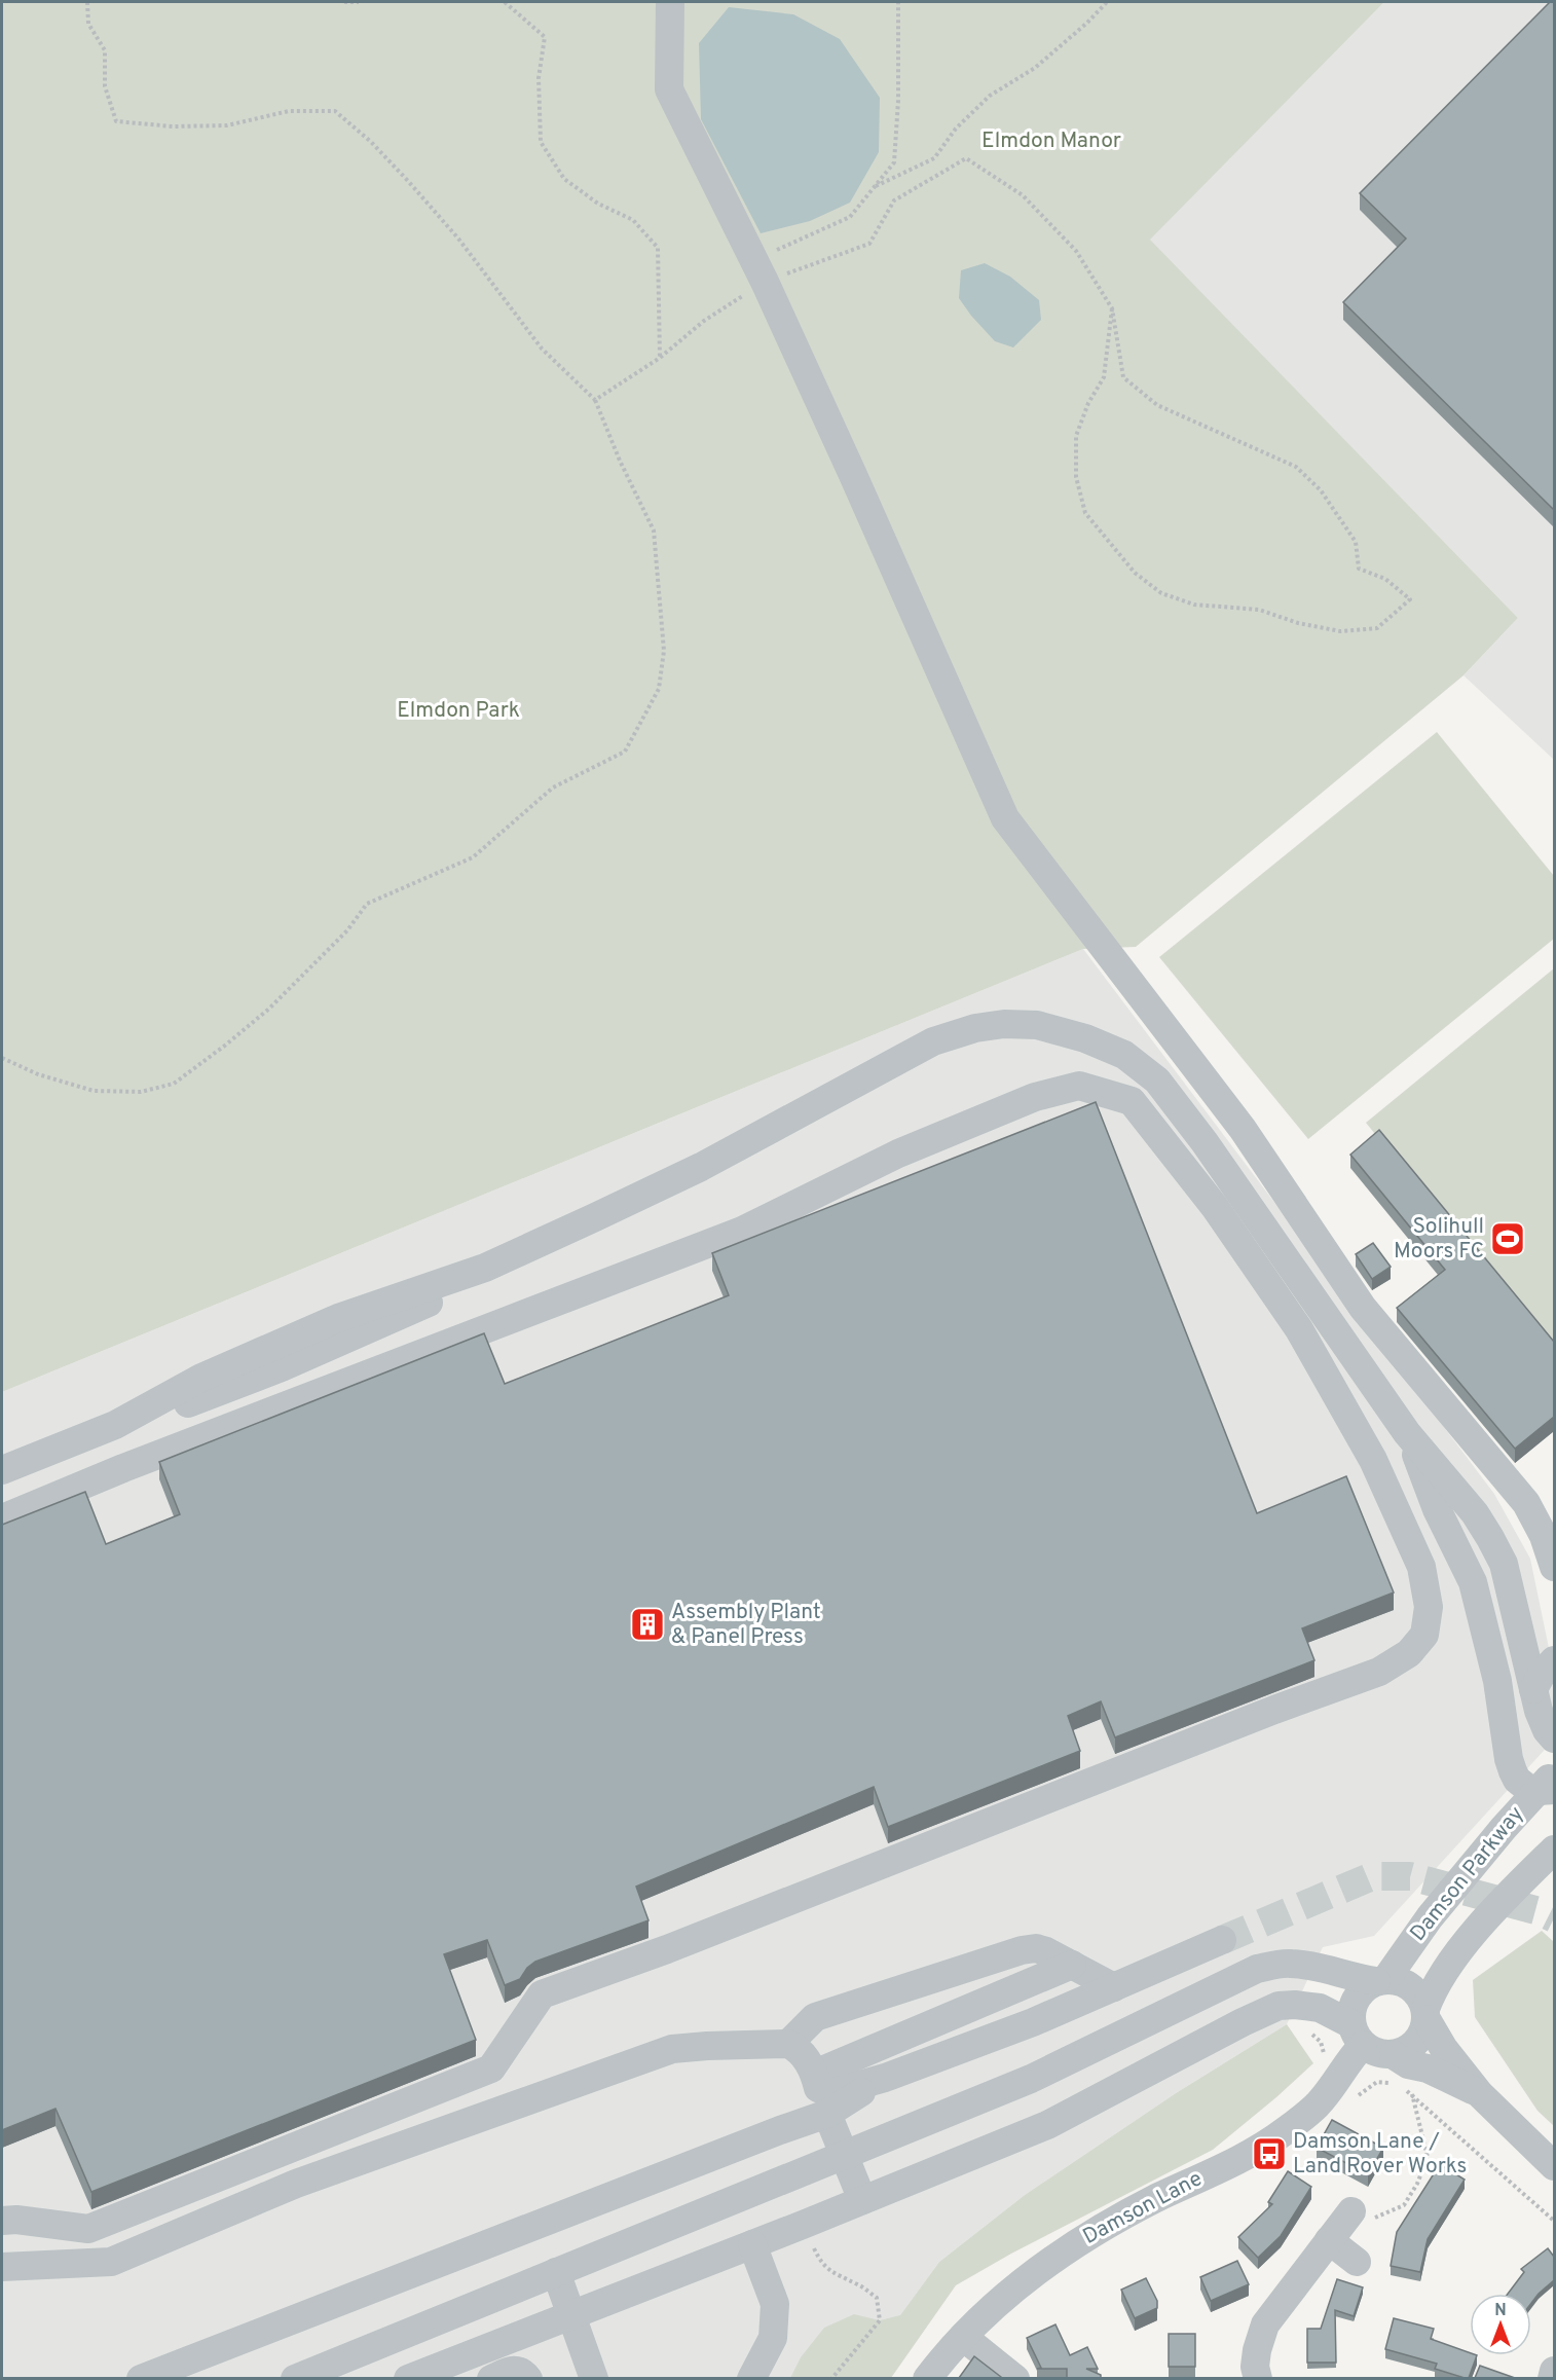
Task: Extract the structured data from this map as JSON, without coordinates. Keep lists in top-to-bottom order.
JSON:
{
  "streets": {
    "street": ["Damson Parkway", "Damson Lane"]
  },
  "crossings": [
    ["Damson Parkway", "Damson Lane"]
  ],
  "parks": ["Elmdon Manor", "Elmdon Park"],
  "places": {
    "sports": ["Solihull Moors FC"],
    "building": ["Assembly Plant & Panel Press"],
    "bus stop": ["Damson Lane / Land Rover Works"]
  },
  "north": "top"
}
